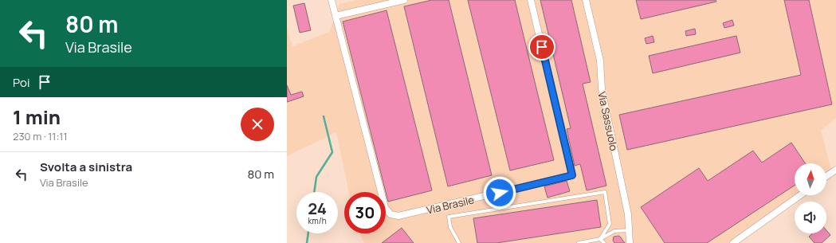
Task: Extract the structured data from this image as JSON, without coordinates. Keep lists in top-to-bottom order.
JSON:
{
  "streets": {
    "street": ["Via Sassuolo", "Via Brasile"]
  },
  "north": "top",
  "page": {
    "turn": ["80 m", "Via Brasile"],
    "then": "Poi",
    "heading": ["1 min", "230 m · 11:11"],
    "list": [
      {
        "name": "Svolta a sinistra",
        "note": "Via Brasile",
        "value": "80 m"
      }
    ],
    "speed": "24 km/h",
    "limit": "30"
  }
}
